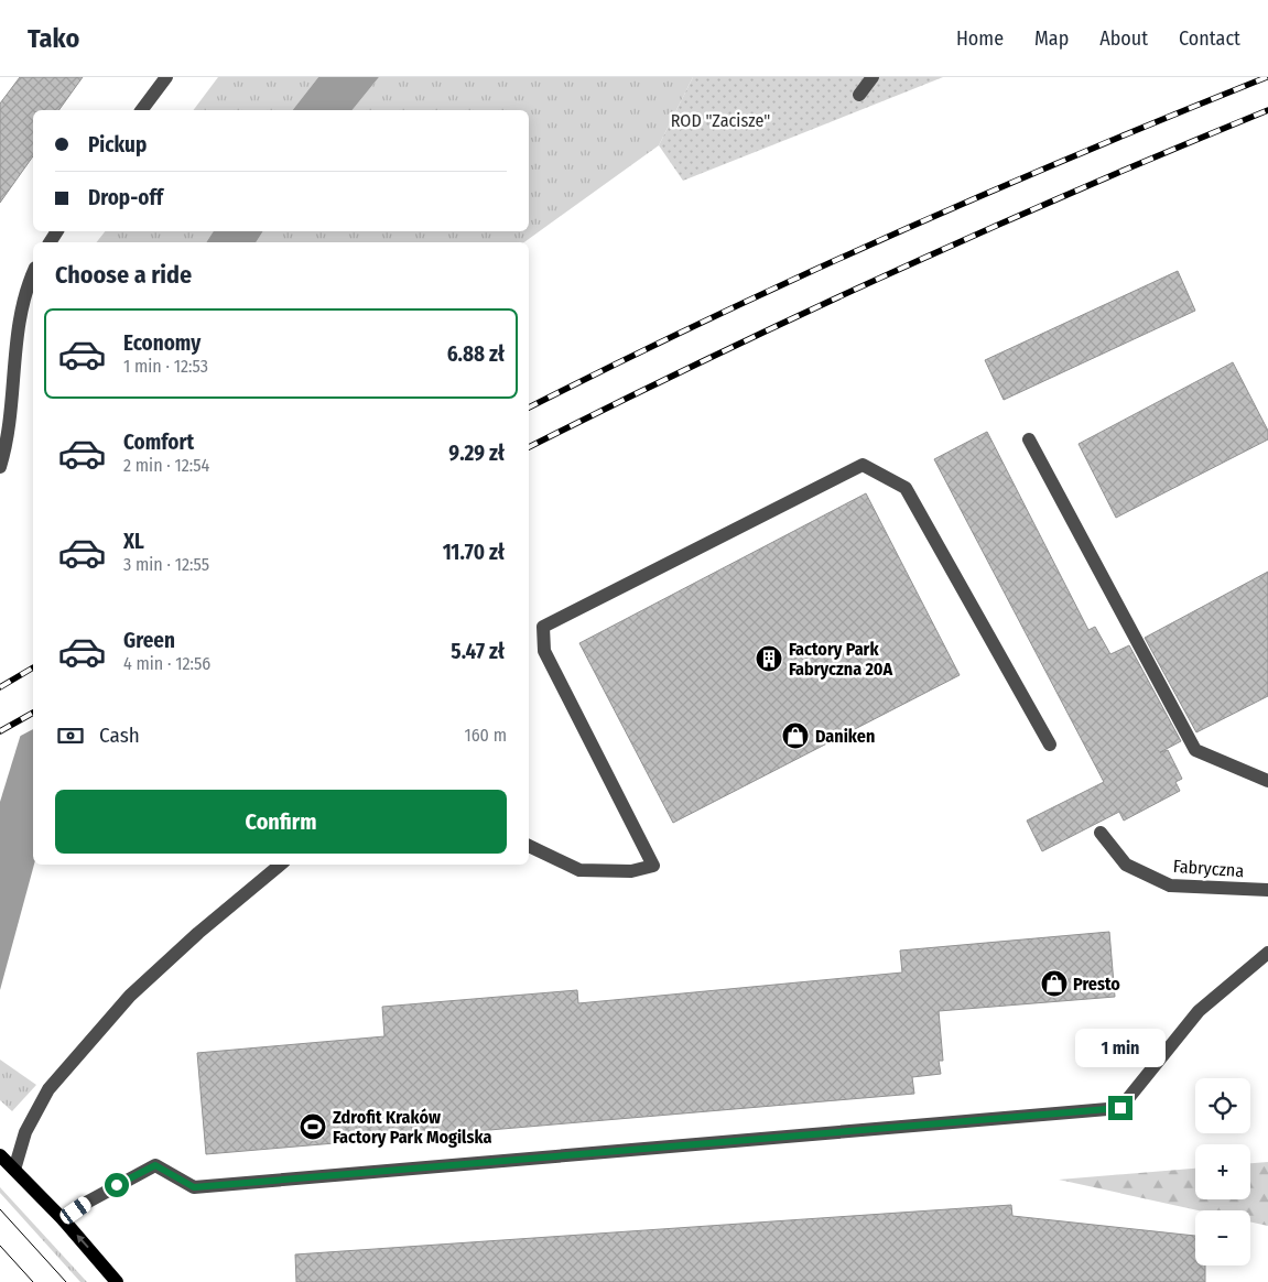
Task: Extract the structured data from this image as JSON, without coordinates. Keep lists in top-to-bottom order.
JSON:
{
  "streets": {
    "street": ["Fabryczna"]
  },
  "parks": ["ROD \"Zacisze\""],
  "places": {
    "building": ["Factory Park Fabryczna 20A"],
    "shop": ["Daniken", "Presto"],
    "sports": ["Zdrofit Kraków Factory Park Mogilska"]
  },
  "page": {
    "header": "Tako",
    "nav": [
      "Home",
      "Map",
      "About",
      "Contact"
    ],
    "banner": ["Pickup", "Drop-off"],
    "heading": "Choose a ride",
    "list": [
      {
        "name": "Economy",
        "note": "1 min · 12:53",
        "value": "6.88 zł"
      },
      {
        "name": "Comfort",
        "note": "2 min · 12:54",
        "value": "9.29 zł"
      },
      {
        "name": "XL",
        "note": "3 min · 12:55",
        "value": "11.70 zł"
      },
      {
        "name": "Green",
        "note": "4 min · 12:56",
        "value": "5.47 zł"
      }
    ],
    "pay": ["Cash", "160 m"],
    "buttons": "Confirm",
    "bubble": "1 min",
    "map_buttons": ["+", "−"]
  }
}
